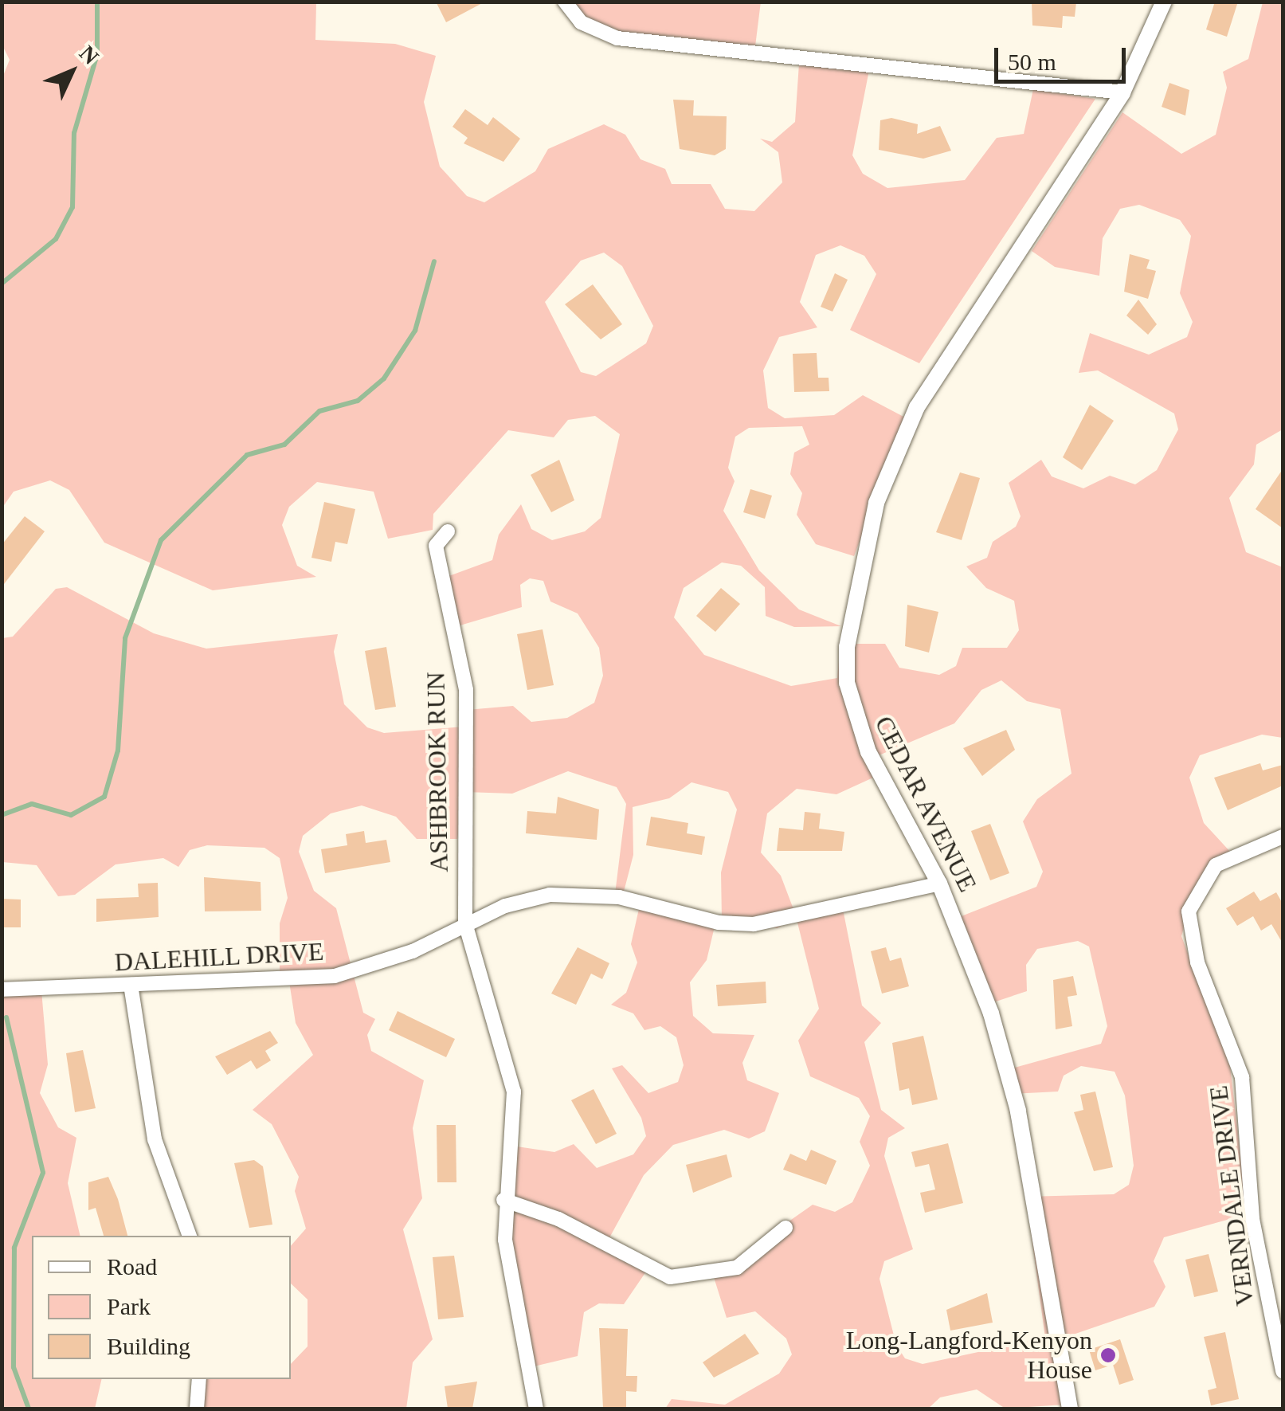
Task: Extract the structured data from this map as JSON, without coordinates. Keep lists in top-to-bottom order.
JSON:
{
  "streets": {
    "street": [
      "ASHBROOK RUN",
      "CEDAR AVENUE",
      "DALEHILL DRIVE",
      "VERNDALE DRIVE"
    ]
  },
  "crossings": [
    ["ASHBROOK RUN", "DALEHILL DRIVE"],
    ["CEDAR AVENUE", "DALEHILL DRIVE"]
  ],
  "places": ["Long-Langford-Kenyon House"],
  "legend": ["Road", "Park", "Building"],
  "scale_bar": "50 m",
  "north": "top right"
}
